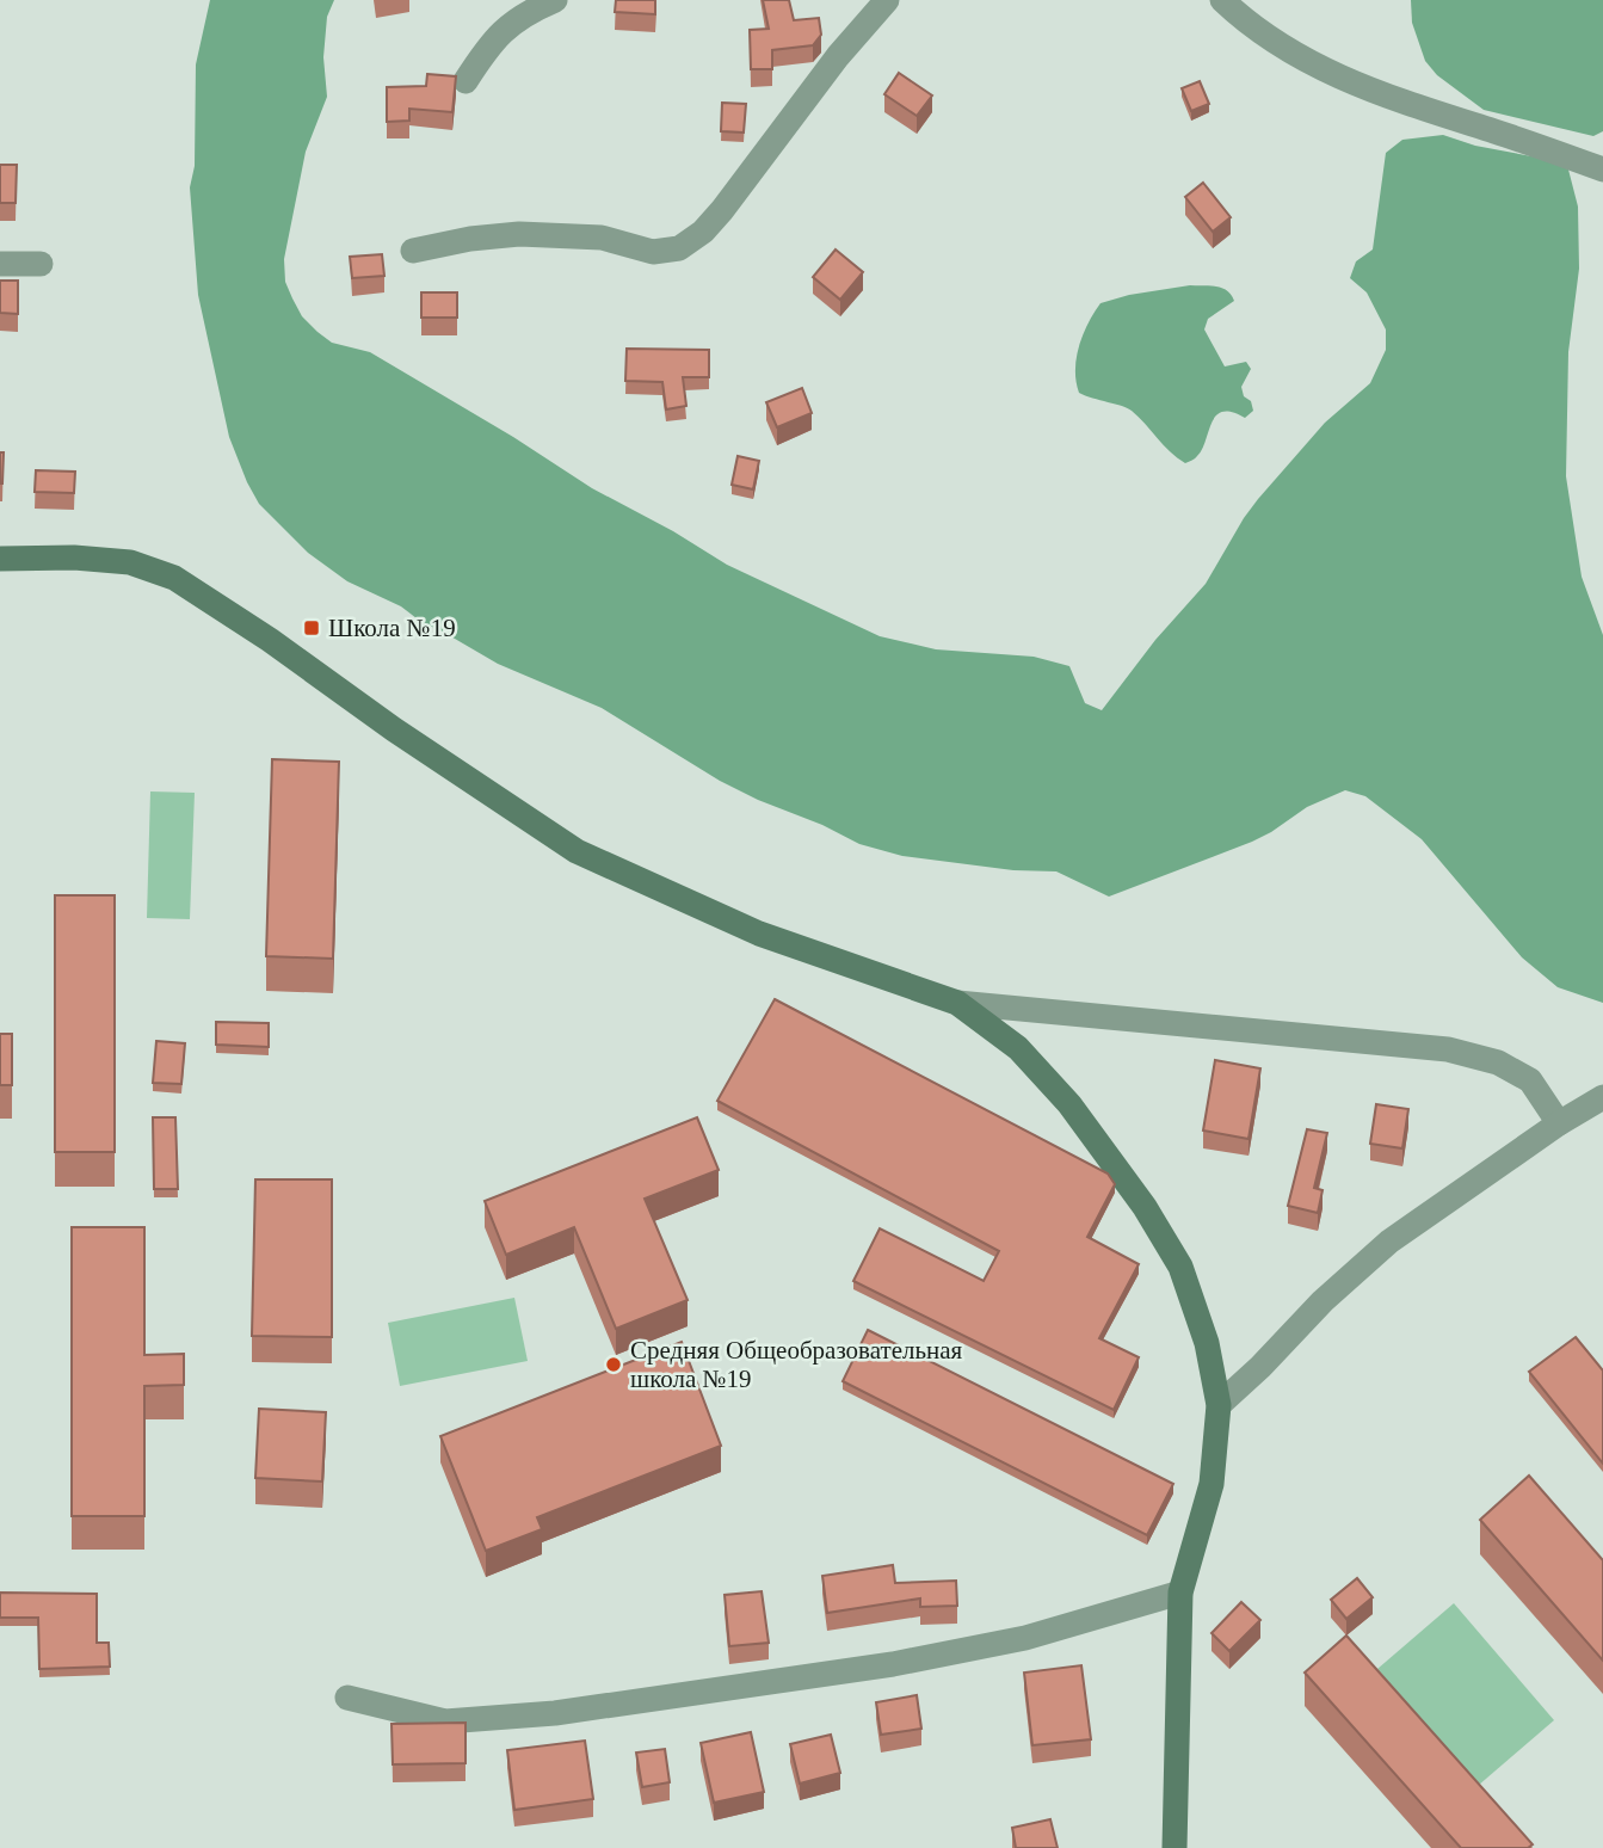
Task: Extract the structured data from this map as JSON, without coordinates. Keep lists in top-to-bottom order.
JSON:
{
  "places": {
    "transit": ["Школа №19"],
    "other": ["Средняя Общеобразовательная школа №19"]
  }
}
